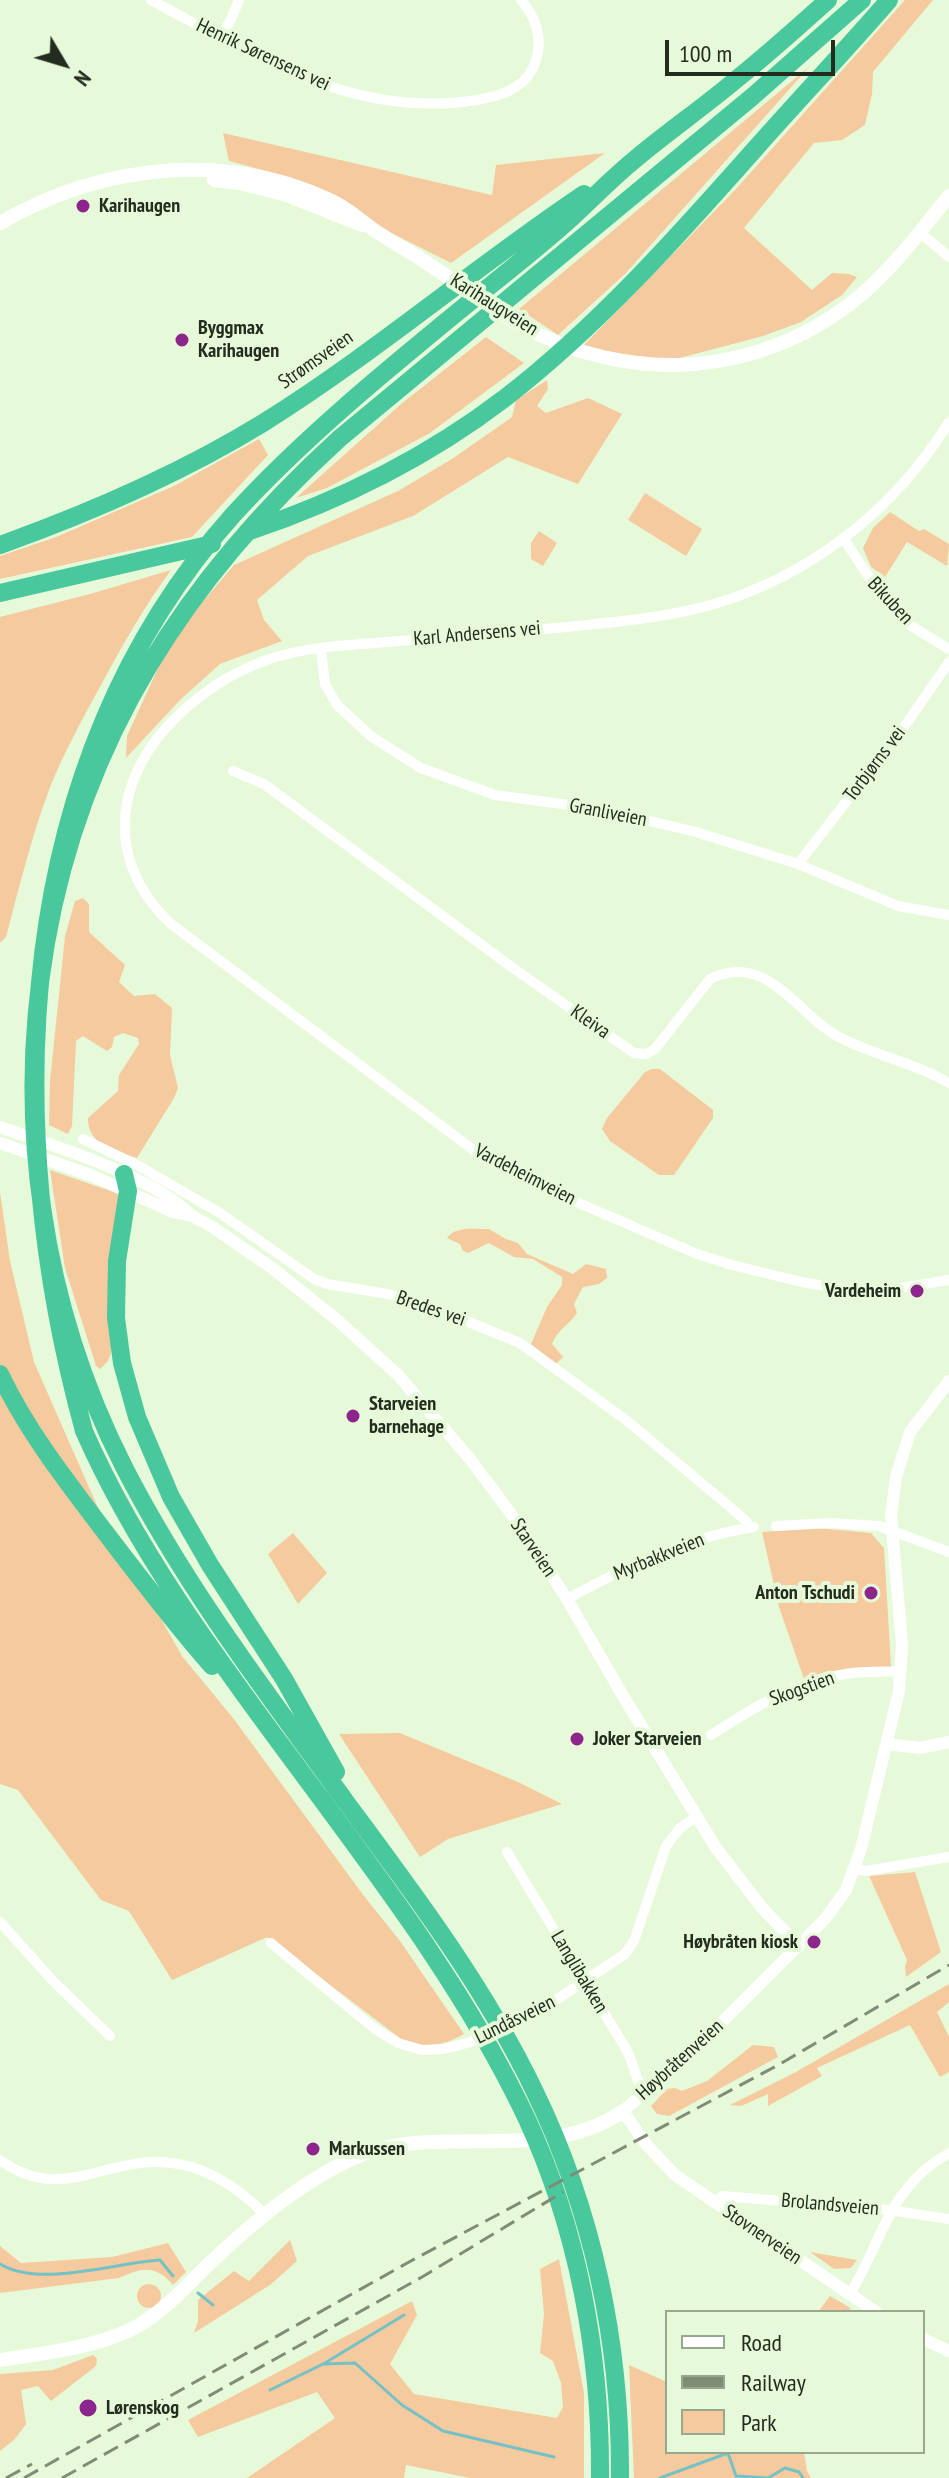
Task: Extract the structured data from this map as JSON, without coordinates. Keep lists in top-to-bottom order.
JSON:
{
  "streets": {
    "highway": ["Strømsveien"],
    "main road": ["Karihaugveien", "Høybråtenveien"],
    "street": [
      "Henrik Sørensens vei",
      "Bikuben",
      "Karl Andersens vei",
      "Torbjørns vei",
      "Granliveien",
      "Kleiva",
      "Vardeheimveien",
      "Bredes vei",
      "Starveien",
      "Myrbakkveien",
      "Skogstien",
      "Langlibakken",
      "Lundåsveien",
      "Brolandsveien",
      "Stovnerveien"
    ]
  },
  "crossings": [
    ["Bikuben", "Karl Andersens vei"],
    ["Karl Andersens vei", "Granliveien"],
    ["Karl Andersens vei", "Vardeheimveien"],
    ["Torbjørns vei", "Granliveien"],
    ["Bredes vei", "Myrbakkveien"],
    ["Starveien", "Myrbakkveien"],
    ["Starveien", "Lundåsveien"],
    ["Starveien", "Høybråtenveien"],
    ["Skogstien", "Høybråtenveien"],
    ["Langlibakken", "Lundåsveien"],
    ["Langlibakken", "Høybråtenveien"],
    ["Høybråtenveien", "Stovnerveien"],
    ["Brolandsveien", "Stovnerveien"]
  ],
  "places": [
    "Karihaugen",
    "Byggmax Karihaugen",
    "Vardeheim",
    "Starveien barnehage",
    "Anton Tschudi",
    "Joker Starveien",
    "Høybråten kiosk",
    "Markussen",
    "Lørenskog"
  ],
  "legend": ["Road", "Railway", "Park"],
  "scale_bar": "100 m",
  "north": "bottom right"
}
